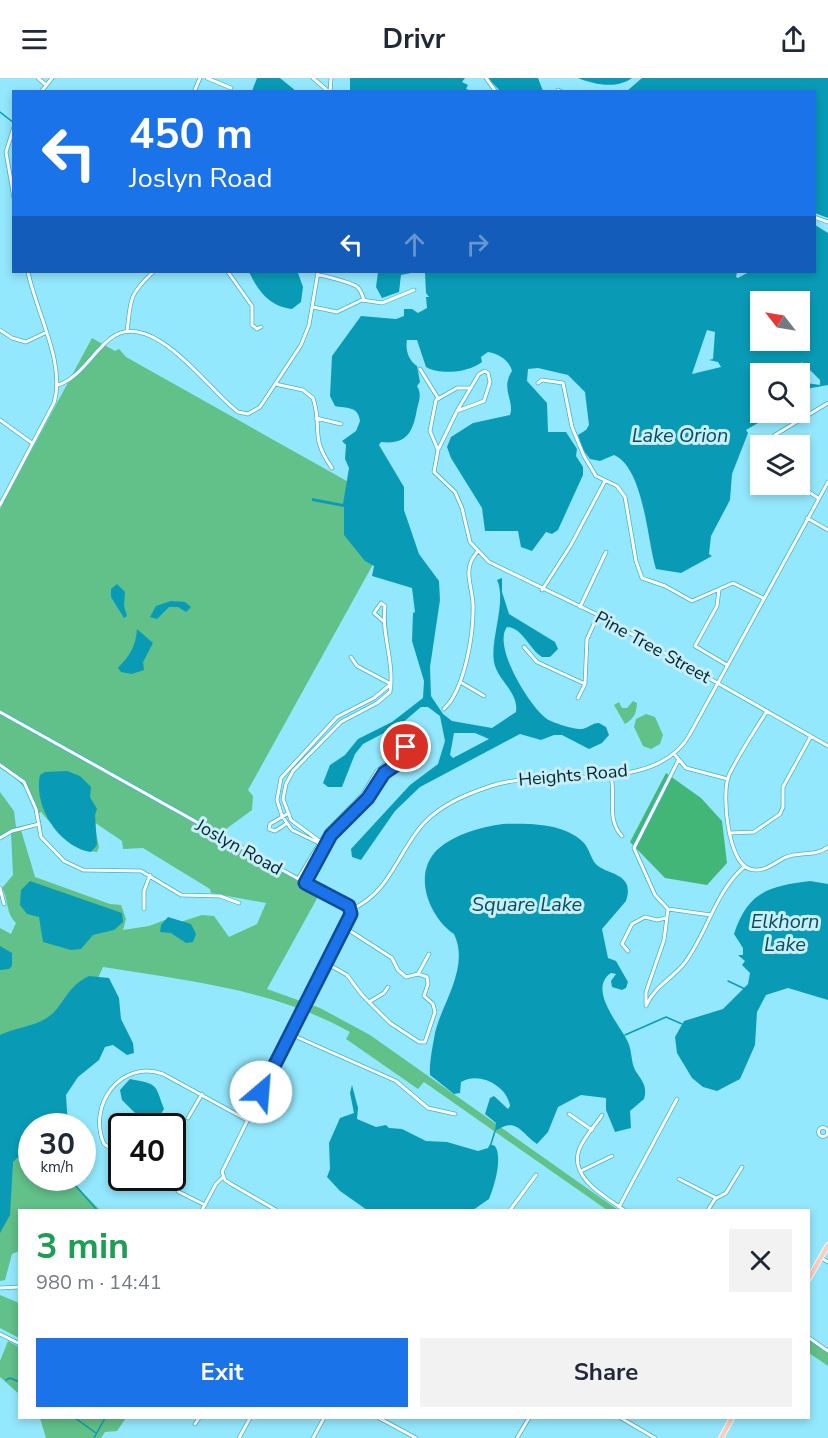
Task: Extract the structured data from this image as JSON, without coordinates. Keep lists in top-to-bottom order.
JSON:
{
  "streets": {
    "street": ["Pine Tree Street", "Heights Road", "Joslyn Road"]
  },
  "crossings": [
    ["Heights Road", "Joslyn Road"]
  ],
  "water": ["Lake Orion", "Square Lake", "Elkhorn Lake"],
  "north": "top left",
  "page": {
    "header": "Drivr",
    "turn": ["450 m", "Joslyn Road"],
    "speed": "30 km/h",
    "limit": "40",
    "heading": ["3 min", "980 m · 14:41"],
    "buttons": ["Exit", "Share"]
  }
}
